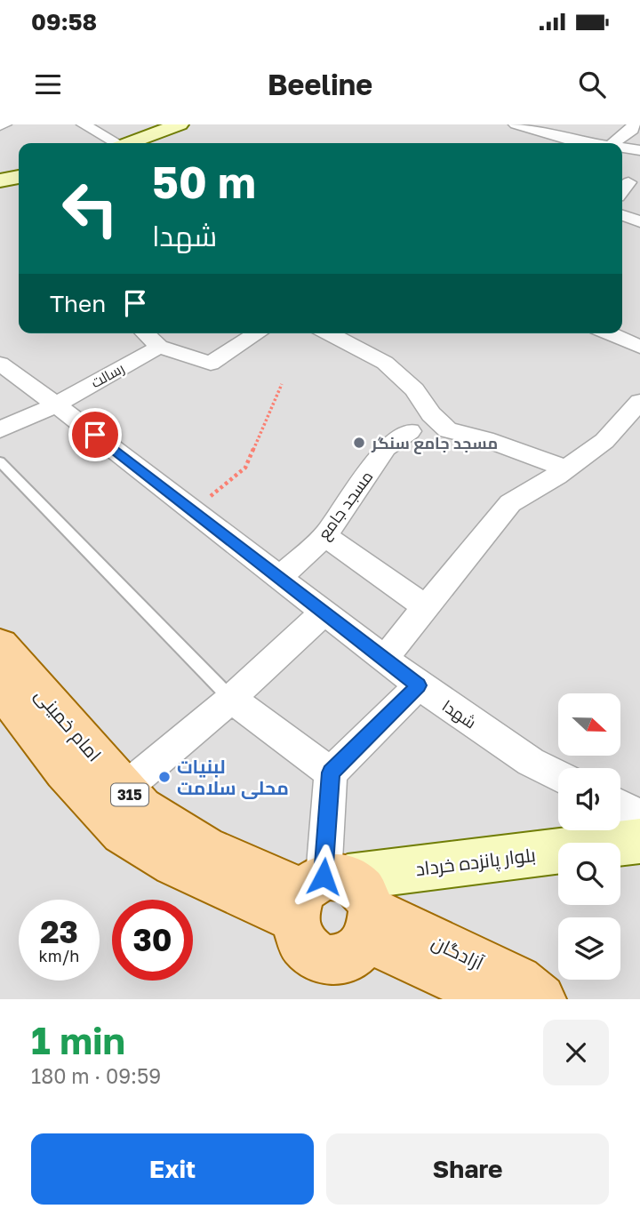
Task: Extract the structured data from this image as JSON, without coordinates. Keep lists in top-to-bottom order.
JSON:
{
  "streets": {
    "main road": [
      "امام خمینی",
      "315",
      "بلوار پانزده خرداد",
      "آزادگان"
    ],
    "street": ["رسالت", "مسجد جامع", "شهدا"]
  },
  "crossings": [
    ["رسالت", "شهدا"],
    ["مسجد جامع", "شهدا"],
    ["امام خمینی", "بلوار پانزده خرداد"],
    ["امام خمینی", "آزادگان"],
    ["بلوار پانزده خرداد", "آزادگان"]
  ],
  "places": ["مسجد جامع سنگر", "لبنیات محلی سلامت"],
  "north": "right",
  "page": {
    "status": "09:58",
    "header": "Beeline",
    "turn": ["50 m", "شهدا"],
    "then": "Then",
    "speed": "23 km/h",
    "limit": "30",
    "heading": ["1 min", "180 m · 09:59"],
    "buttons": ["Exit", "Share"]
  }
}
